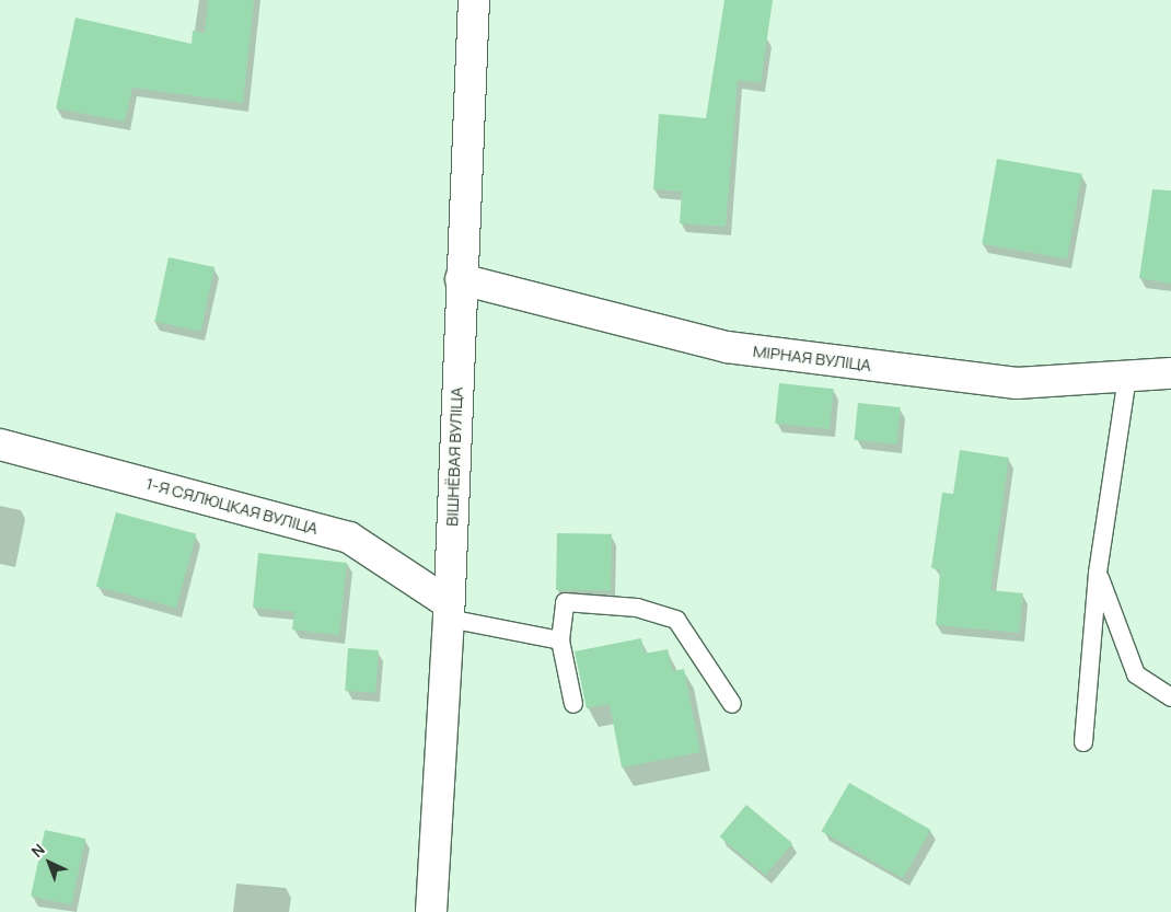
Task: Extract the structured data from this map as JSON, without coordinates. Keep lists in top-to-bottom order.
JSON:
{
  "streets": {
    "street": ["МІРНАЯ ВУЛІЦА", "ВІШНЁВАЯ ВУЛІЦА", "1-Я СЯЛЮЦКАЯ ВУЛІЦА"]
  },
  "crossings": [
    ["МІРНАЯ ВУЛІЦА", "ВІШНЁВАЯ ВУЛІЦА"],
    ["ВІШНЁВАЯ ВУЛІЦА", "1-Я СЯЛЮЦКАЯ ВУЛІЦА"]
  ],
  "north": "top left"
}
